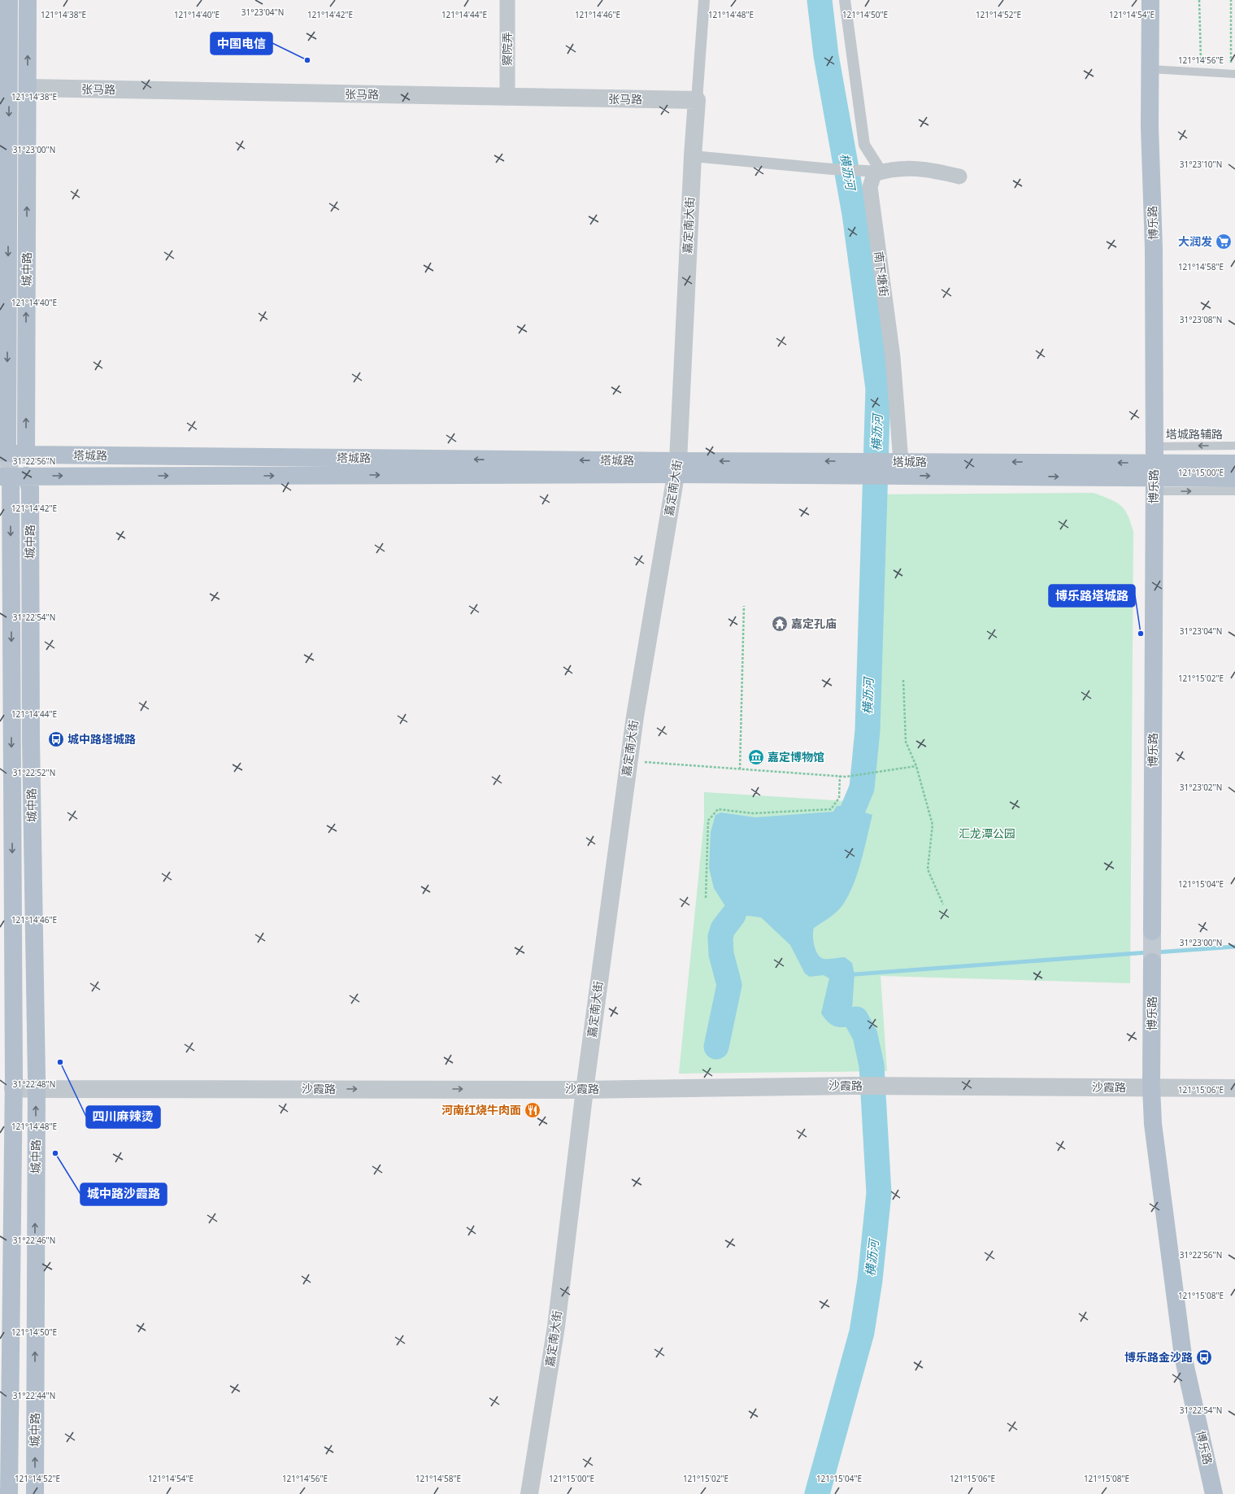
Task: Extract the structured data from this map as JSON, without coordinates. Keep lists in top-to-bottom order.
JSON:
{
  "streets": {
    "main road": ["博乐路", "城中路", "塔城路"],
    "street": [
      "察院弄",
      "张马路",
      "嘉定南大街",
      "南下塘街",
      "沙霞路"
    ],
    "lane": ["塔城路辅路"]
  },
  "crossings": [
    ["察院弄", "张马路"],
    ["张马路", "嘉定南大街"],
    ["张马路", "城中路"],
    ["博乐路", "塔城路辅路"],
    ["博乐路", "塔城路"],
    ["博乐路", "沙霞路"],
    ["嘉定南大街", "塔城路"],
    ["嘉定南大街", "沙霞路"],
    ["城中路", "塔城路"],
    ["城中路", "沙霞路"],
    ["南下塘街", "塔城路"],
    ["塔城路辅路", "塔城路"]
  ],
  "one_way": ["塔城路辅路"],
  "water": ["横沥河"],
  "parks": ["汇龙潭公园"],
  "places": {
    "other": [
      "中国电信",
      "博乐路塔城路",
      "四川麻辣烫",
      "城中路沙霞路"
    ],
    "supermarket": ["大润发"],
    "temple": ["嘉定孔庙"],
    "bus stop": ["城中路塔城路", "博乐路金沙路"],
    "museum": ["嘉定博物馆"],
    "restaurant": ["河南红烧牛肉面"]
  },
  "coordinates": [
    "31°23'04\"N",
    "121°14'42\"E",
    "121°14'50\"E",
    "121°14'38\"E",
    "121°14'40\"E",
    "121°14'44\"E",
    "121°14'46\"E",
    "121°14'48\"E",
    "121°14'52\"E",
    "121°14'54\"E",
    "121°14'56\"E",
    "31°23'00\"N",
    "31°23'10\"N",
    "121°14'58\"E",
    "31°23'08\"N",
    "31°22'56\"N",
    "121°15'00\"E",
    "31°22'54\"N",
    "121°15'02\"E",
    "31°22'52\"N",
    "31°23'02\"N",
    "121°15'04\"E",
    "31°22'48\"N",
    "121°15'06\"E",
    "31°22'46\"N",
    "121°15'08\"E",
    "31°22'44\"N"
  ]
}
